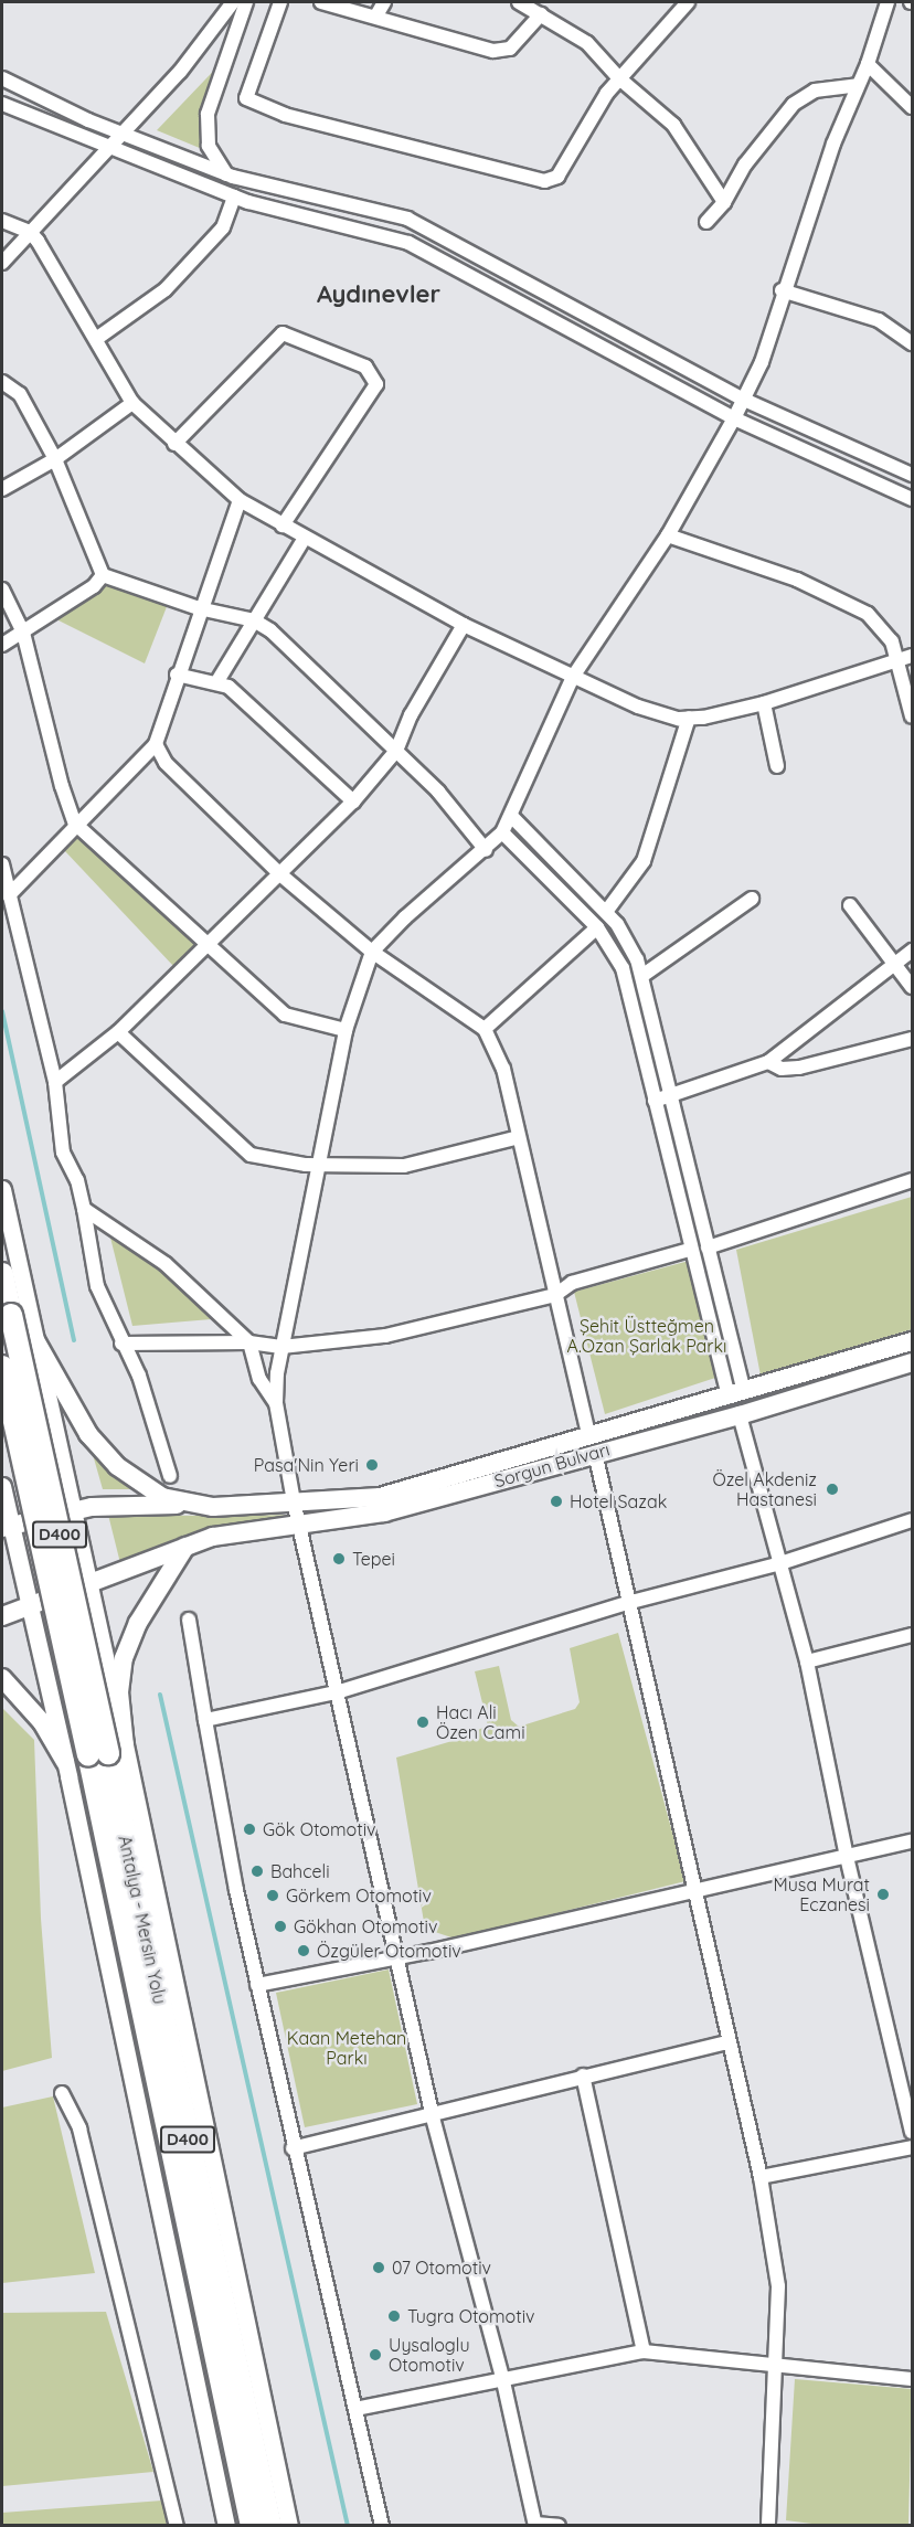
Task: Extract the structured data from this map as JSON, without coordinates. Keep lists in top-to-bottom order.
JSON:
{
  "streets": {
    "highway": ["D400", "Antalya - Mersin Yolu"],
    "main road": ["Sorgun Bulvarı"]
  },
  "districts": ["Aydınevler"],
  "parks": ["Şehit Üstteğmen A.Ozan Şarlak Parkı", "Kaan Metehan Parkı"],
  "places": [
    "Pasa'Nin Yeri",
    "Özel Akdeniz Hastanesi",
    "Hotel Sazak",
    "Tepei",
    "Hacı Ali Özen Cami",
    "Gök Otomotiv",
    "Bahceli",
    "Musa Murat Eczanesi",
    "Görkem Otomotiv",
    "Gökhan Otomotiv",
    "Özgüler Otomotiv",
    "07 Otomotiv",
    "Tugra Otomotiv",
    "Uysaloglu Otomotiv"
  ]
}
